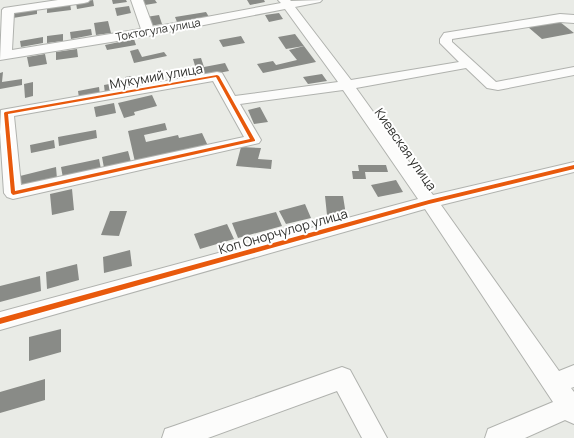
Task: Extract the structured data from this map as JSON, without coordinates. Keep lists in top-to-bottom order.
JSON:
{
  "streets": {
    "street": [
      "Токтогула улица",
      "Мукумий улица",
      "Киевская улица",
      "Коп Онорчулор улица"
    ]
  },
  "crossings": [
    ["Токтогула улица", "Киевская улица"],
    ["Киевская улица", "Коп Онорчулор улица"]
  ]
}
